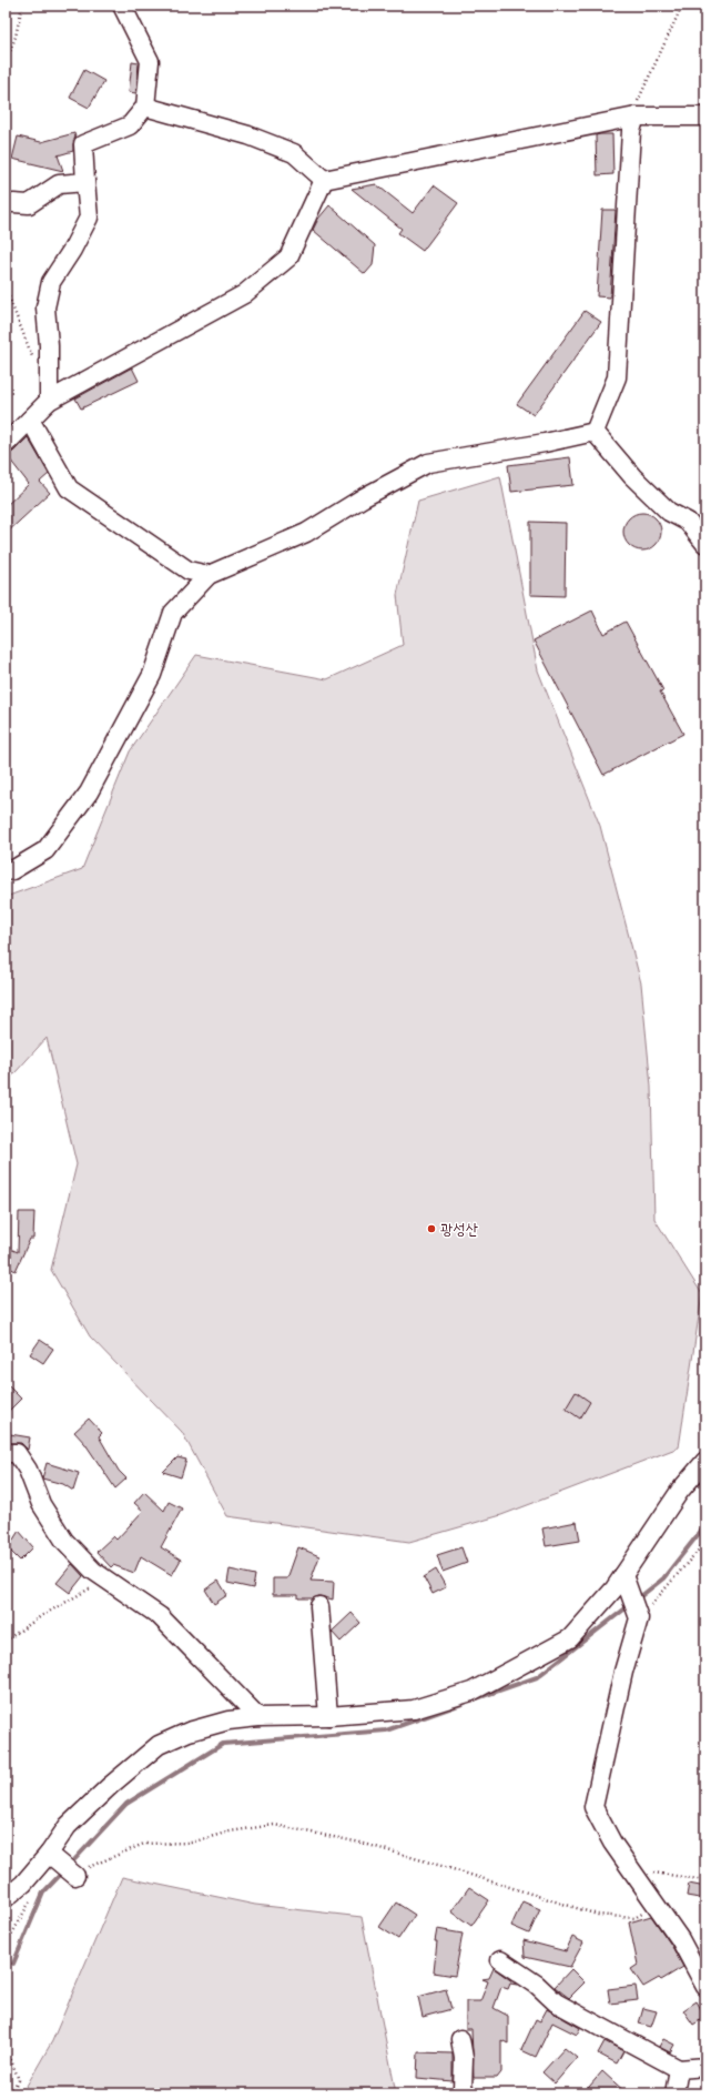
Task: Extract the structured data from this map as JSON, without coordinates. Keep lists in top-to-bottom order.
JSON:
{
  "places": ["광성산"]
}
